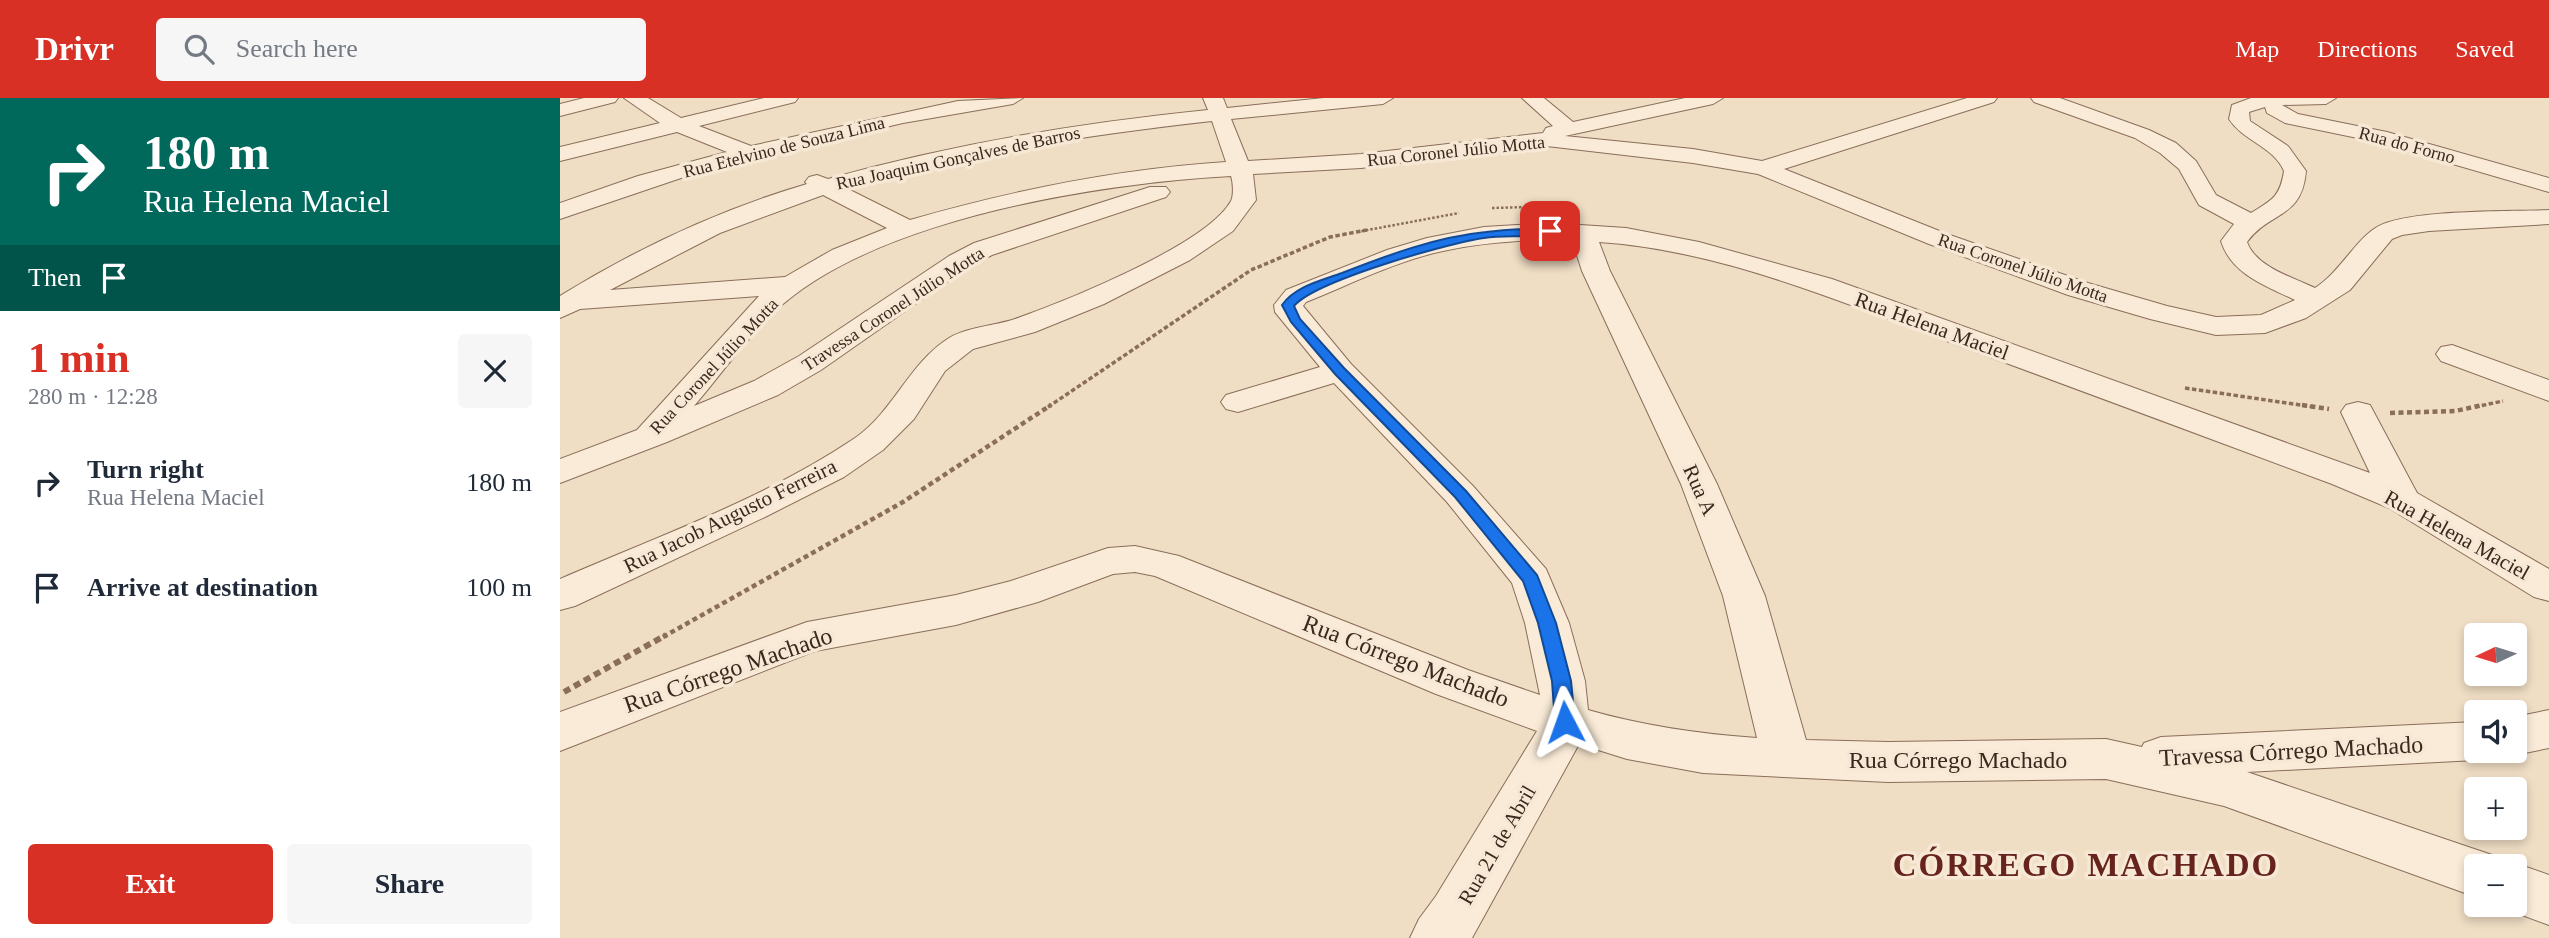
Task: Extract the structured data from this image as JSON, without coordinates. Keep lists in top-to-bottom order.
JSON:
{
  "streets": {
    "street": [
      "Rua do Forno",
      "Rua Etelvino de Souza Lima",
      "Rua Coronel Júlio Motta",
      "Rua Joaquim Gonçalves de Barros",
      "Travessa Coronel Júlio Motta",
      "Rua Helena Maciel",
      "Rua A",
      "Rua Jacob Augusto Ferreira",
      "Rua Córrego Machado",
      "Travessa Córrego Machado",
      "Rua 21 de Abril"
    ]
  },
  "crossings": [
    ["Rua Coronel Júlio Motta", "Travessa Coronel Júlio Motta"],
    ["Rua Coronel Júlio Motta", "Rua Jacob Augusto Ferreira"],
    ["Travessa Coronel Júlio Motta", "Rua Jacob Augusto Ferreira"],
    ["Rua Helena Maciel", "Rua A"],
    ["Rua A", "Rua Córrego Machado"],
    ["Rua Córrego Machado", "Travessa Córrego Machado"],
    ["Rua Córrego Machado", "Rua 21 de Abril"]
  ],
  "districts": ["CÓRREGO MACHADO"],
  "north": "left",
  "page": {
    "header": "Drivr",
    "search": "Search here",
    "nav": ["Map", "Directions", "Saved"],
    "turn": ["180 m", "Rua Helena Maciel"],
    "then": "Then",
    "heading": ["1 min", "280 m · 12:28"],
    "list": [
      {
        "name": "Turn right",
        "note": "Rua Helena Maciel",
        "value": "180 m"
      },
      {
        "name": "Arrive at destination",
        "value": "100 m"
      }
    ],
    "map_buttons": ["+", "−"],
    "buttons": ["Exit", "Share"]
  }
}
